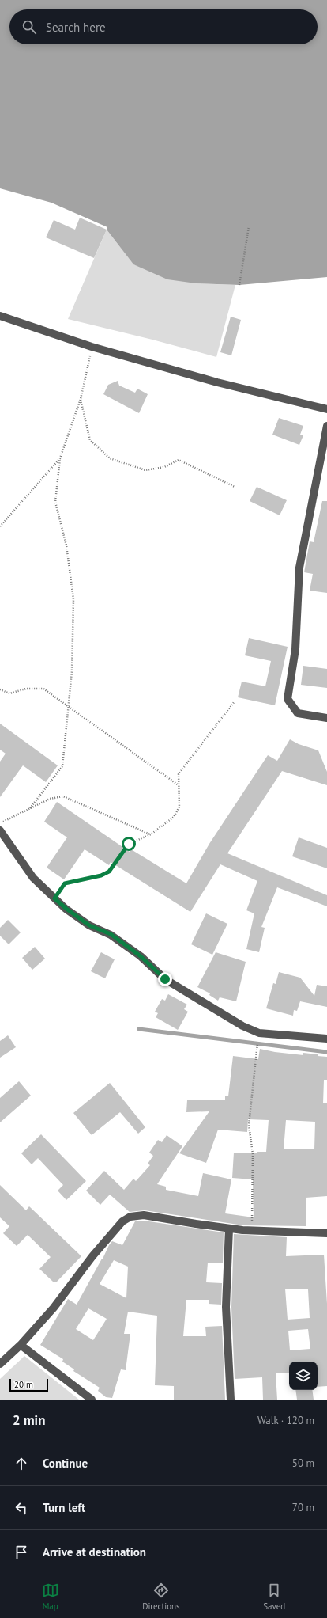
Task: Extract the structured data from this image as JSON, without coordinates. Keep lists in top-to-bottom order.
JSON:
{
  "scale_bar": "20 m",
  "page": {
    "search": "Search here",
    "scale": "20 m",
    "heading": ["2 min", "Walk · 120 m"],
    "list": [
      ["Continue", "50 m"],
      ["Turn left", "70 m"],
      "Arrive at destination"
    ],
    "nav": ["Map", "Directions", "Saved"]
  }
}
